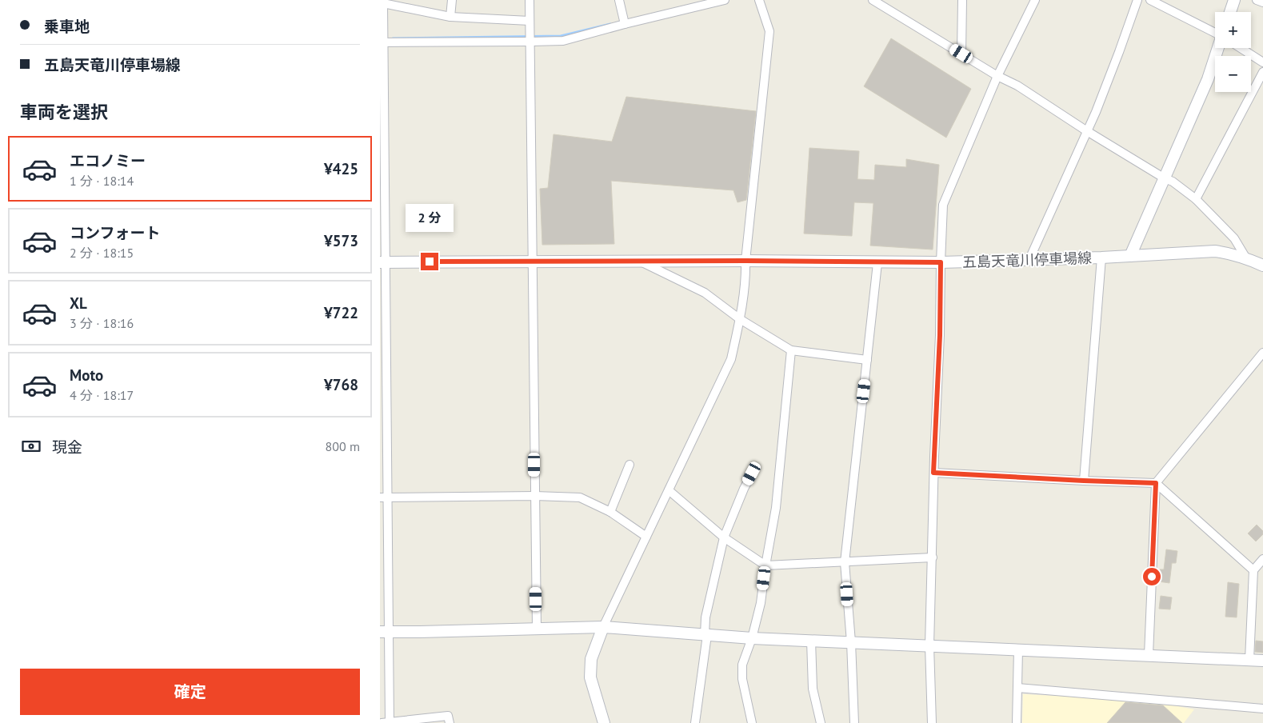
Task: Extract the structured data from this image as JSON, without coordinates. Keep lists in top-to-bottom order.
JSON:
{
  "streets": {
    "street": ["五島天竜川停車場線"]
  },
  "page": {
    "banner": ["乗車地", "五島天竜川停車場線"],
    "map_buttons": ["+", "−"],
    "heading": "車両を選択",
    "list": [
      {
        "name": "エコノミー",
        "note": "1 分 · 18:14",
        "value": "¥425"
      },
      {
        "name": "コンフォート",
        "note": "2 分 · 18:15",
        "value": "¥573"
      },
      {
        "name": "XL",
        "note": "3 分 · 18:16",
        "value": "¥722"
      },
      {
        "name": "Moto",
        "note": "4 分 · 18:17",
        "value": "¥768"
      }
    ],
    "bubble": "2 分",
    "pay": ["現金", "800 m"],
    "buttons": "確定"
  }
}
